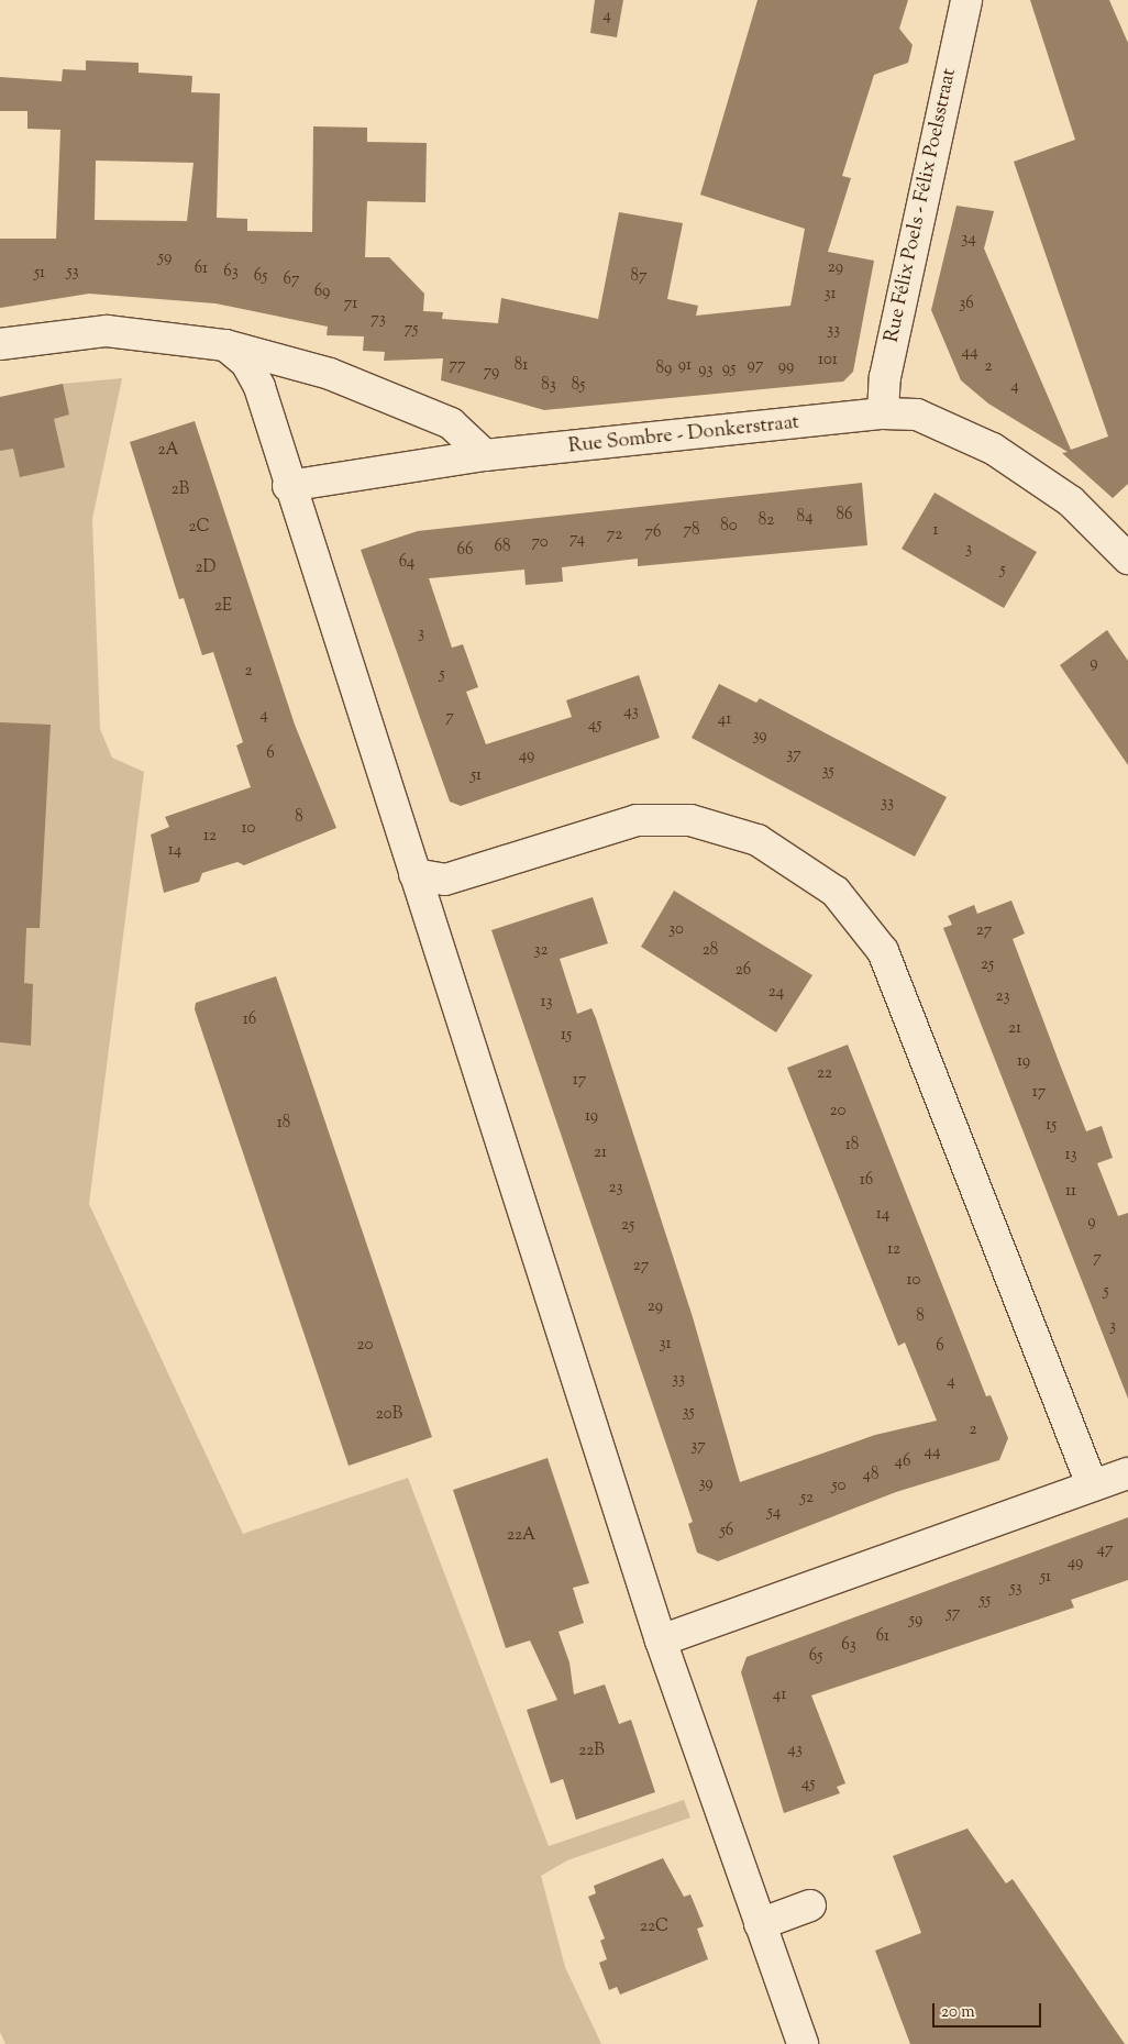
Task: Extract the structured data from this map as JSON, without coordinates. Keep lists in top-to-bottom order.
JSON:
{
  "streets": {
    "street": ["Rue Félix Poels - Félix Poelsstraat", "Rue Sombre - Donkerstraat"]
  },
  "crossings": [
    ["Rue Félix Poels - Félix Poelsstraat", "Rue Sombre - Donkerstraat"]
  ],
  "house_numbers": [
    "4",
    "34",
    "59",
    "29",
    "61",
    "53",
    "63",
    "51",
    "65",
    "87",
    "67",
    "69",
    "31",
    "71",
    "36",
    "73",
    "75",
    "33",
    "44",
    "101",
    "77",
    "81",
    "91",
    "97",
    "99",
    "2",
    "89",
    "95",
    "93",
    "79",
    "83",
    "85",
    "4",
    "2A",
    "2B",
    "86",
    "84",
    "82",
    "80",
    "2C",
    "78",
    "1",
    "76",
    "72",
    "74",
    "70",
    "68",
    "3",
    "66",
    "64",
    "2D",
    "5",
    "2E",
    "3",
    "9",
    "2",
    "5",
    "43",
    "4",
    "7",
    "41",
    "45",
    "39",
    "6",
    "37",
    "49",
    "35",
    "51",
    "33",
    "8",
    "10",
    "12",
    "14",
    "30",
    "27",
    "32",
    "28",
    "25",
    "26",
    "24",
    "23",
    "13",
    "16",
    "21",
    "15",
    "19",
    "22",
    "17",
    "17",
    "20",
    "19",
    "18",
    "15",
    "18",
    "21",
    "13",
    "16",
    "23",
    "11",
    "14",
    "9",
    "25",
    "12",
    "7",
    "27",
    "10",
    "5",
    "29",
    "8",
    "3",
    "31",
    "20",
    "6",
    "33",
    "4",
    "35",
    "20B",
    "2",
    "37",
    "44",
    "46",
    "48",
    "39",
    "50",
    "52",
    "54",
    "56",
    "22A",
    "47",
    "49",
    "51",
    "53",
    "55",
    "57",
    "59",
    "61",
    "63",
    "65",
    "41",
    "43",
    "22B",
    "45",
    "22C"
  ],
  "scale_bar": "20 m"
}
